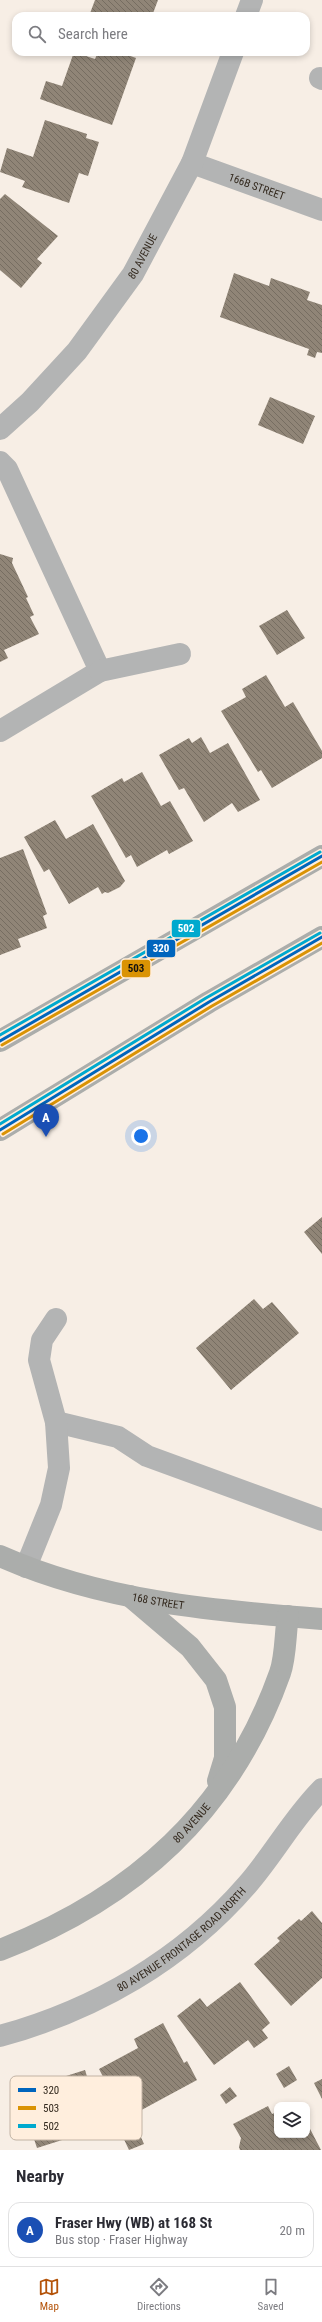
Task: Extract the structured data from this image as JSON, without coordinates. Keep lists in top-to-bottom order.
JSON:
{
  "streets": {
    "main road": ["80 AVENUE", "168 STREET"],
    "street": ["166B STREET", "80 AVENUE FRONTAGE ROAD NORTH"]
  },
  "crossings": [
    ["166B STREET", "80 AVENUE"],
    ["80 AVENUE", "168 STREET"]
  ],
  "lines": ["transit line 502", "transit line 320", "transit line 503"],
  "legend": ["320", "503", "502"],
  "page": {
    "search": "Search here",
    "pins": "A",
    "heading": "Nearby",
    "list": [
      {
        "mark": "A",
        "name": "Fraser Hwy (WB) at 168 St",
        "note": "Bus stop · Fraser Highway",
        "value": "20 m"
      }
    ],
    "nav": ["Map", "Directions", "Saved"]
  }
}
